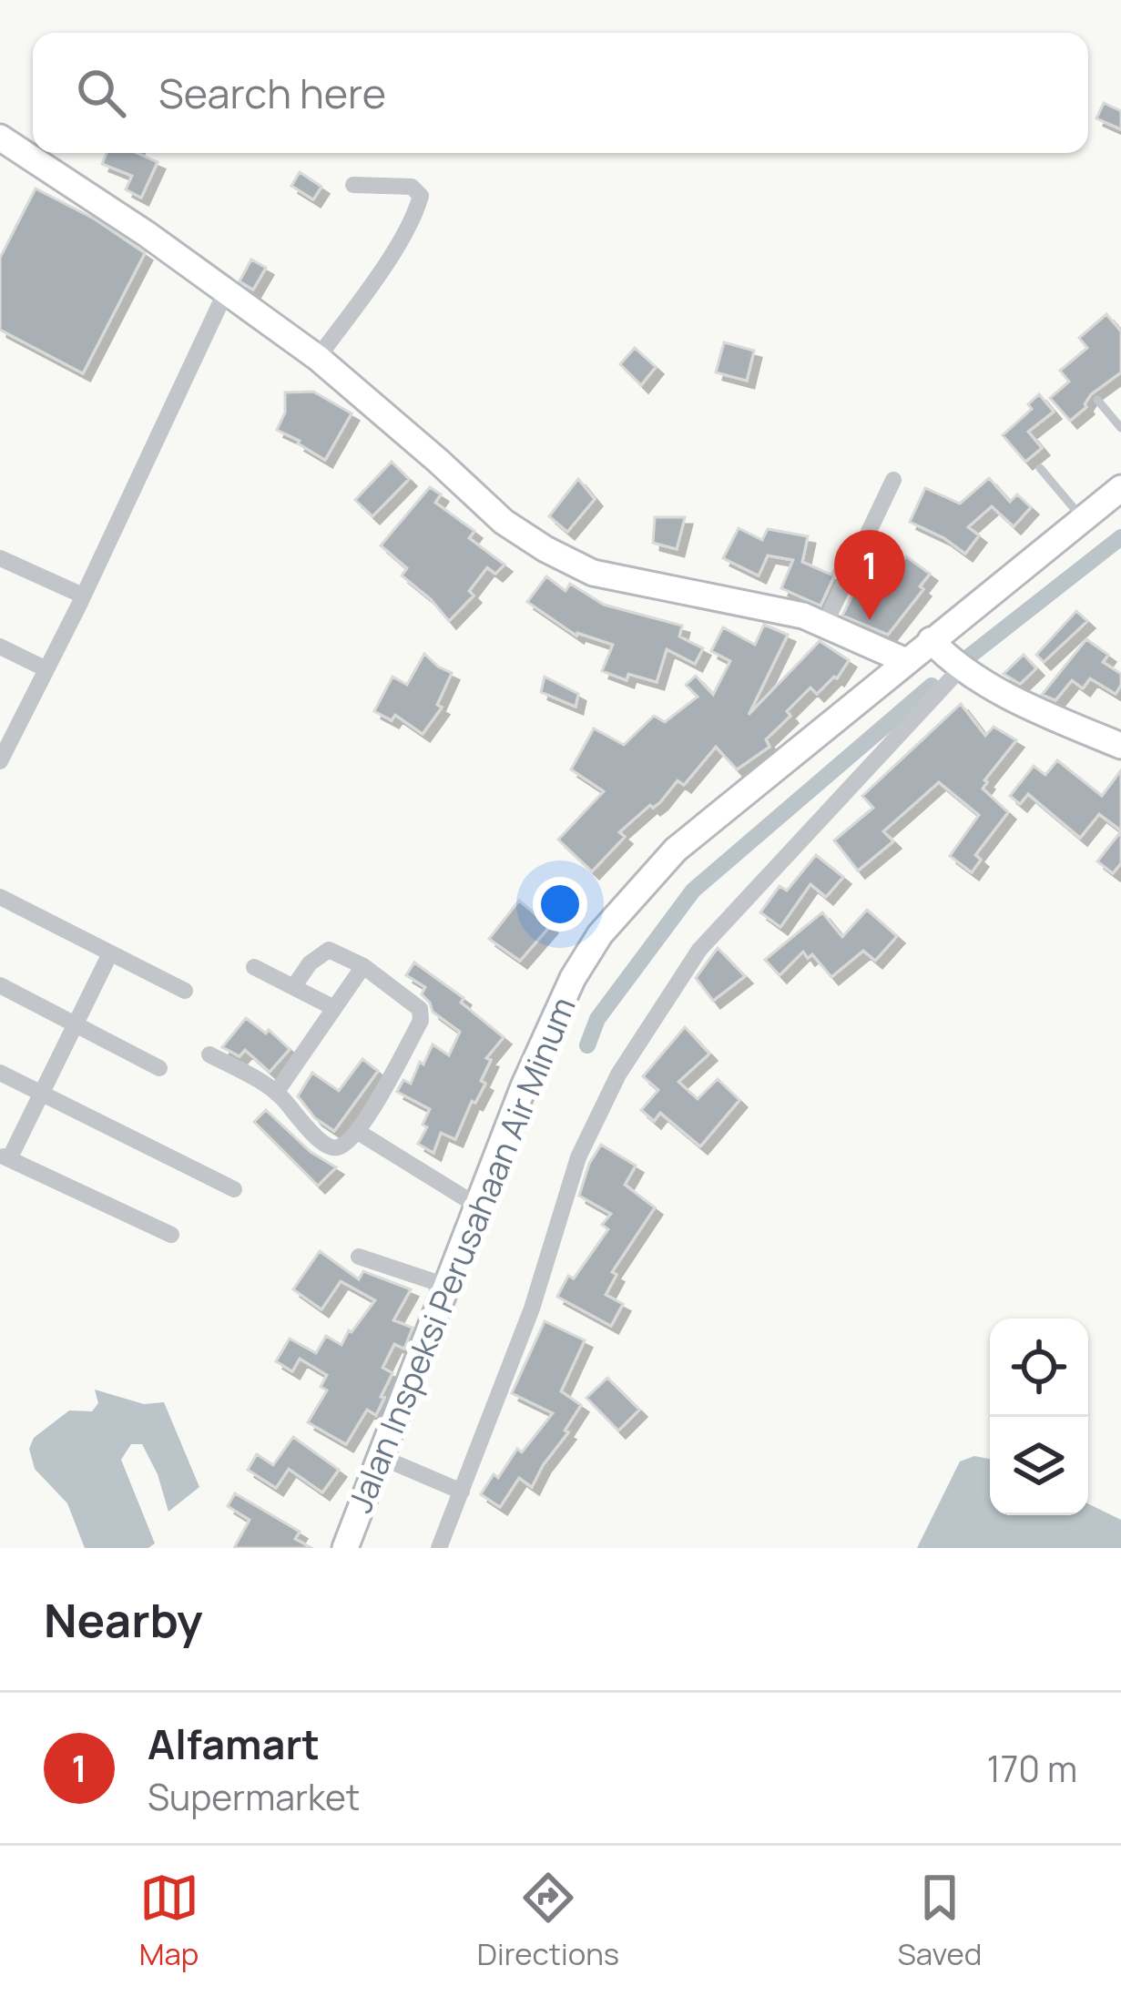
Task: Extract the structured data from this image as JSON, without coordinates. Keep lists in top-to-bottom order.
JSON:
{
  "streets": {
    "street": ["Jalan Inspeksi Perusahaan Air Minum"]
  },
  "page": {
    "search": "Search here",
    "pins": "1",
    "heading": "Nearby",
    "list": [
      {
        "mark": "1",
        "name": "Alfamart",
        "note": "Supermarket",
        "value": "170 m"
      }
    ],
    "nav": ["Map", "Directions", "Saved"]
  }
}
